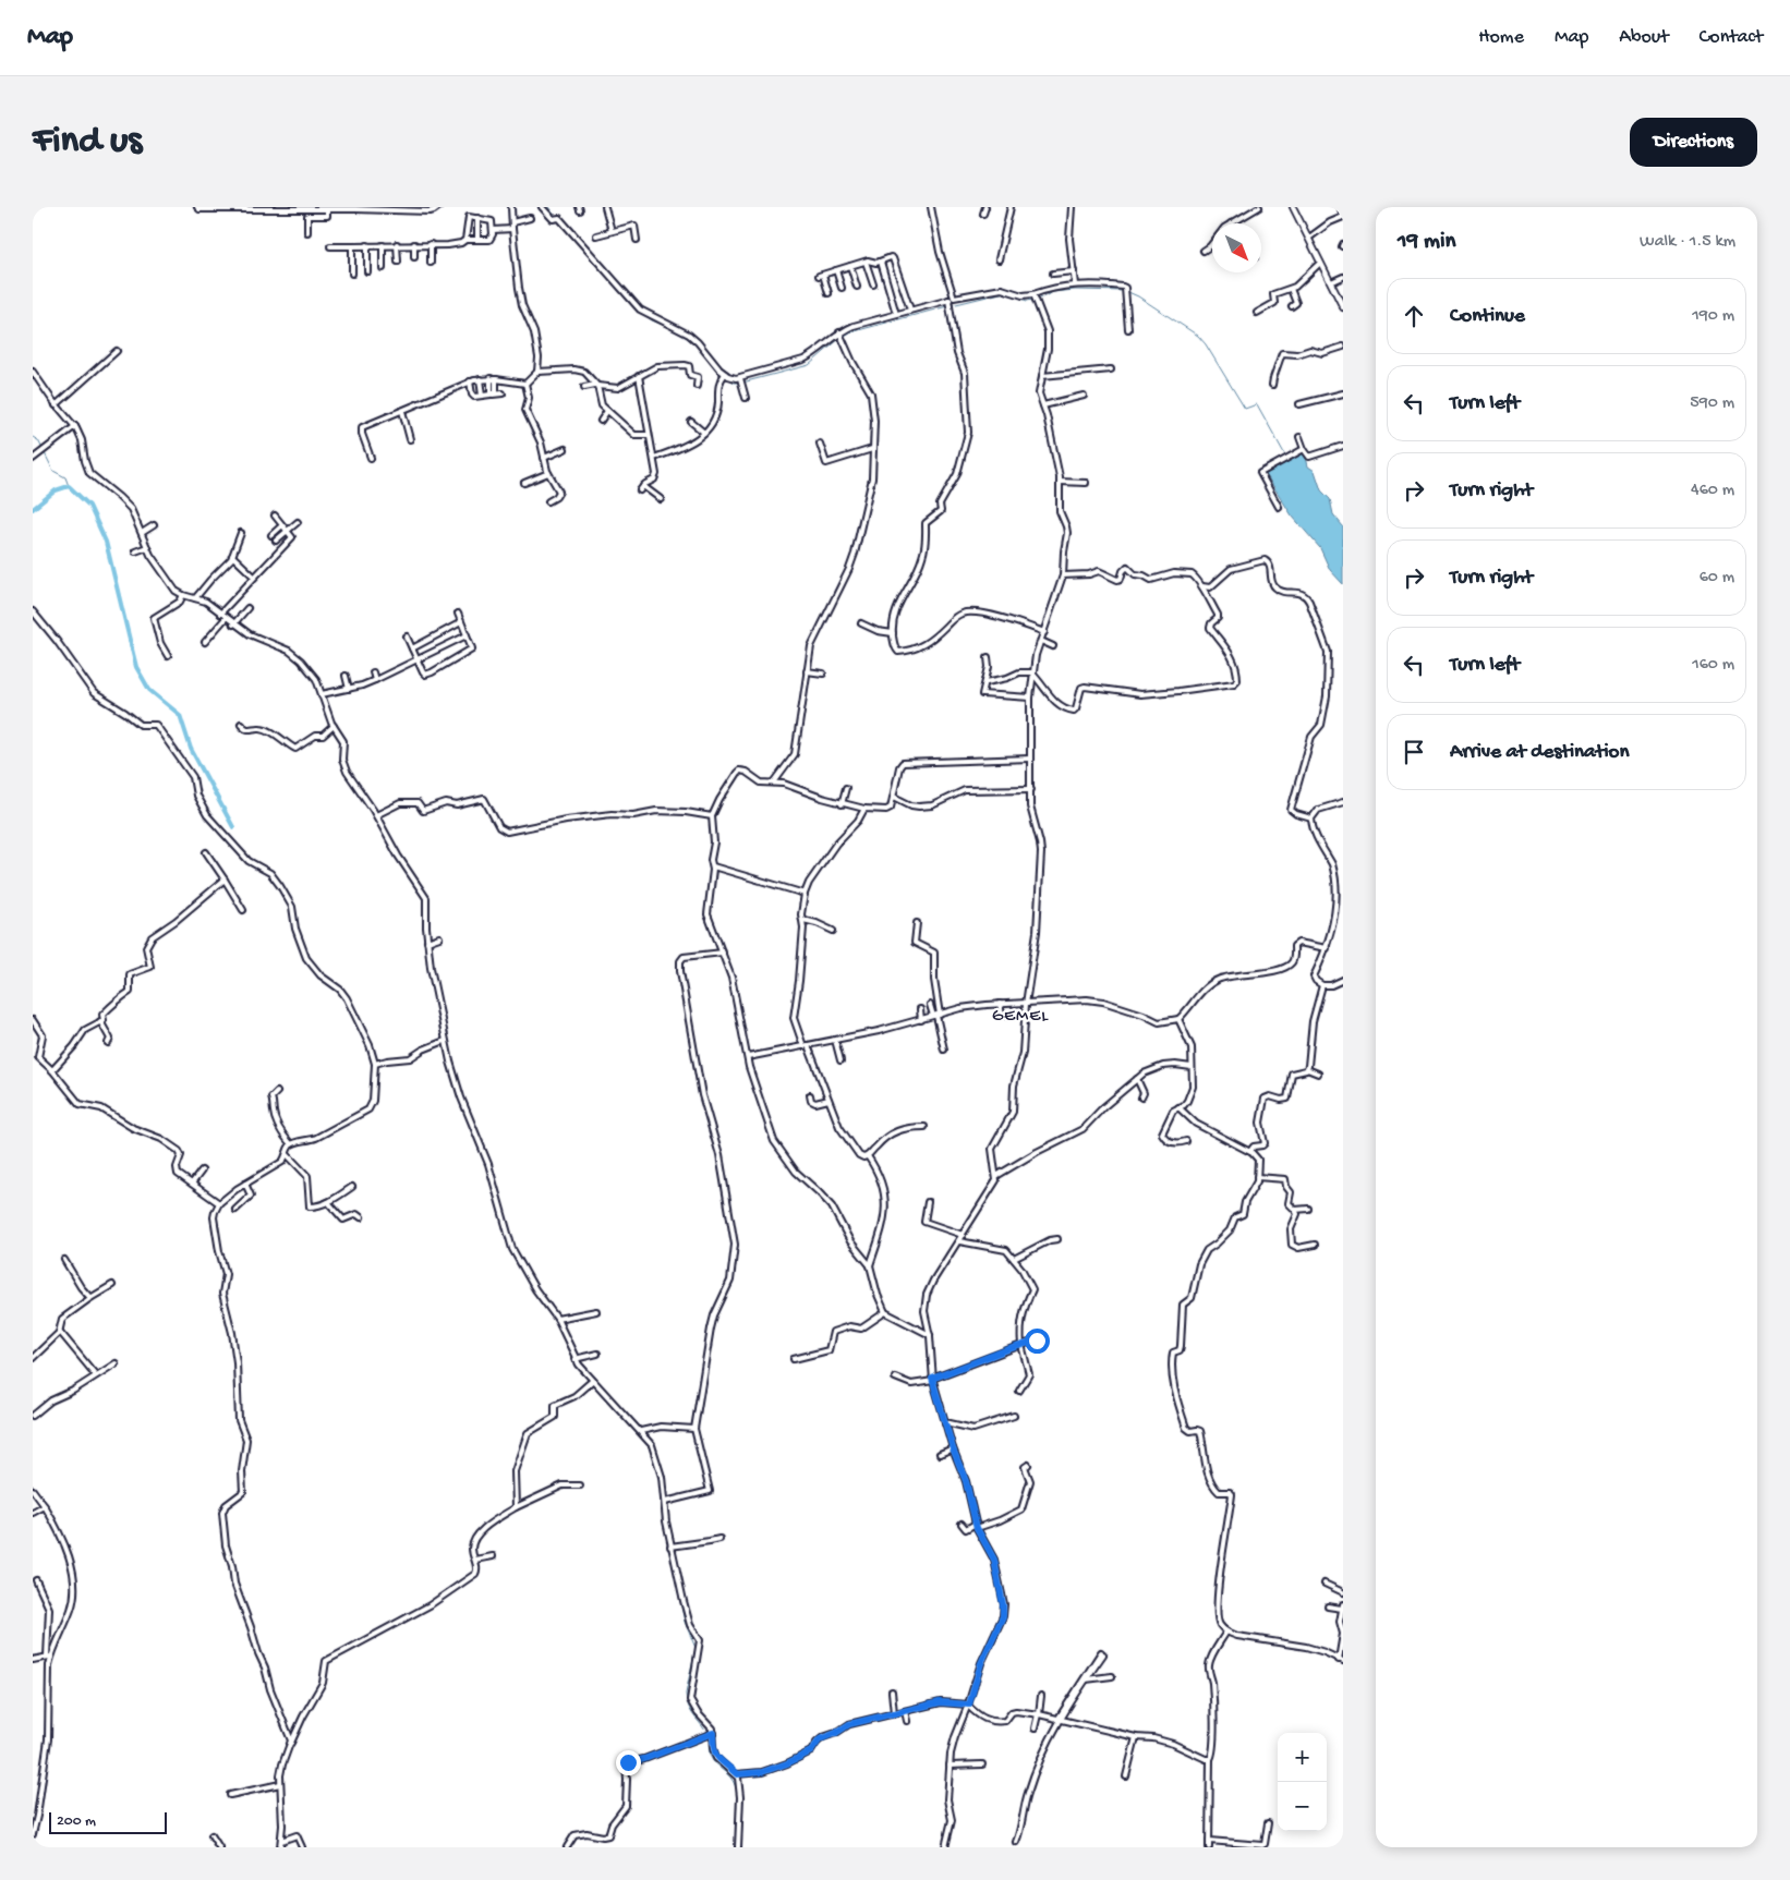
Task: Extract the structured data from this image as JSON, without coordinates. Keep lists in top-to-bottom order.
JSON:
{
  "districts": ["GEMEL"],
  "scale_bar": "200 m",
  "north": "bottom right",
  "page": {
    "header": "Map",
    "nav": [
      "Home",
      "Map",
      "About",
      "Contact"
    ],
    "buttons": "Directions",
    "title": "Find us",
    "heading": ["19 min", "Walk · 1.5 km"],
    "list": [
      ["Continue", "190 m"],
      ["Turn left", "590 m"],
      ["Turn right", "460 m"],
      ["Turn right", "60 m"],
      ["Turn left", "160 m"],
      "Arrive at destination"
    ],
    "map_buttons": ["+", "−"],
    "scale": "200 m"
  }
}
